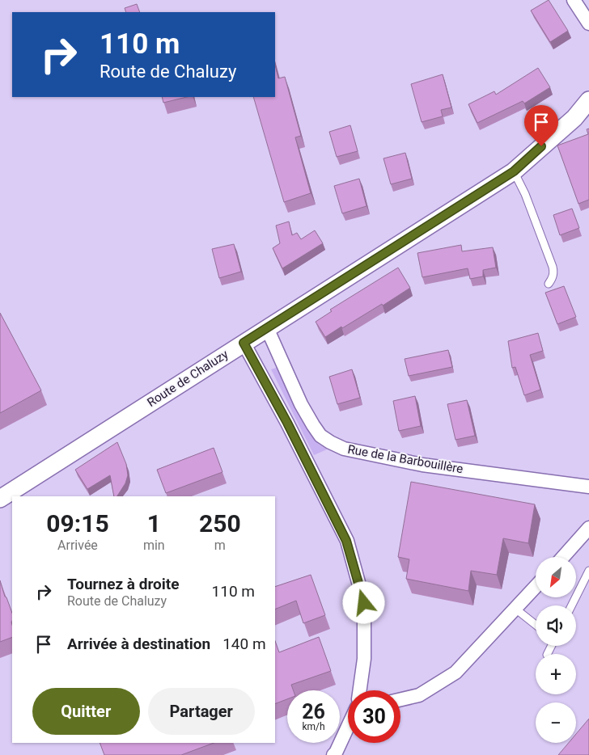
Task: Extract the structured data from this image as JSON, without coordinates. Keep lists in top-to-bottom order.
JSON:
{
  "streets": {
    "street": ["Route de Chaluzy", "Rue de la Barbouillère"]
  },
  "crossings": [
    ["Route de Chaluzy", "Rue de la Barbouillère"]
  ],
  "north": "bottom left",
  "page": {
    "turn": ["110 m", "Route de Chaluzy"],
    "eta": [
      "09:15",
      "Arrivée",
      "1",
      "min",
      "250",
      "m"
    ],
    "map_buttons": ["+", "−"],
    "list": [
      {
        "name": "Tournez à droite",
        "note": "Route de Chaluzy",
        "value": "110 m"
      },
      {
        "name": "Arrivée à destination",
        "value": "140 m"
      }
    ],
    "buttons": ["Quitter", "Partager"],
    "speed": "26 km/h",
    "limit": "30"
  }
}
